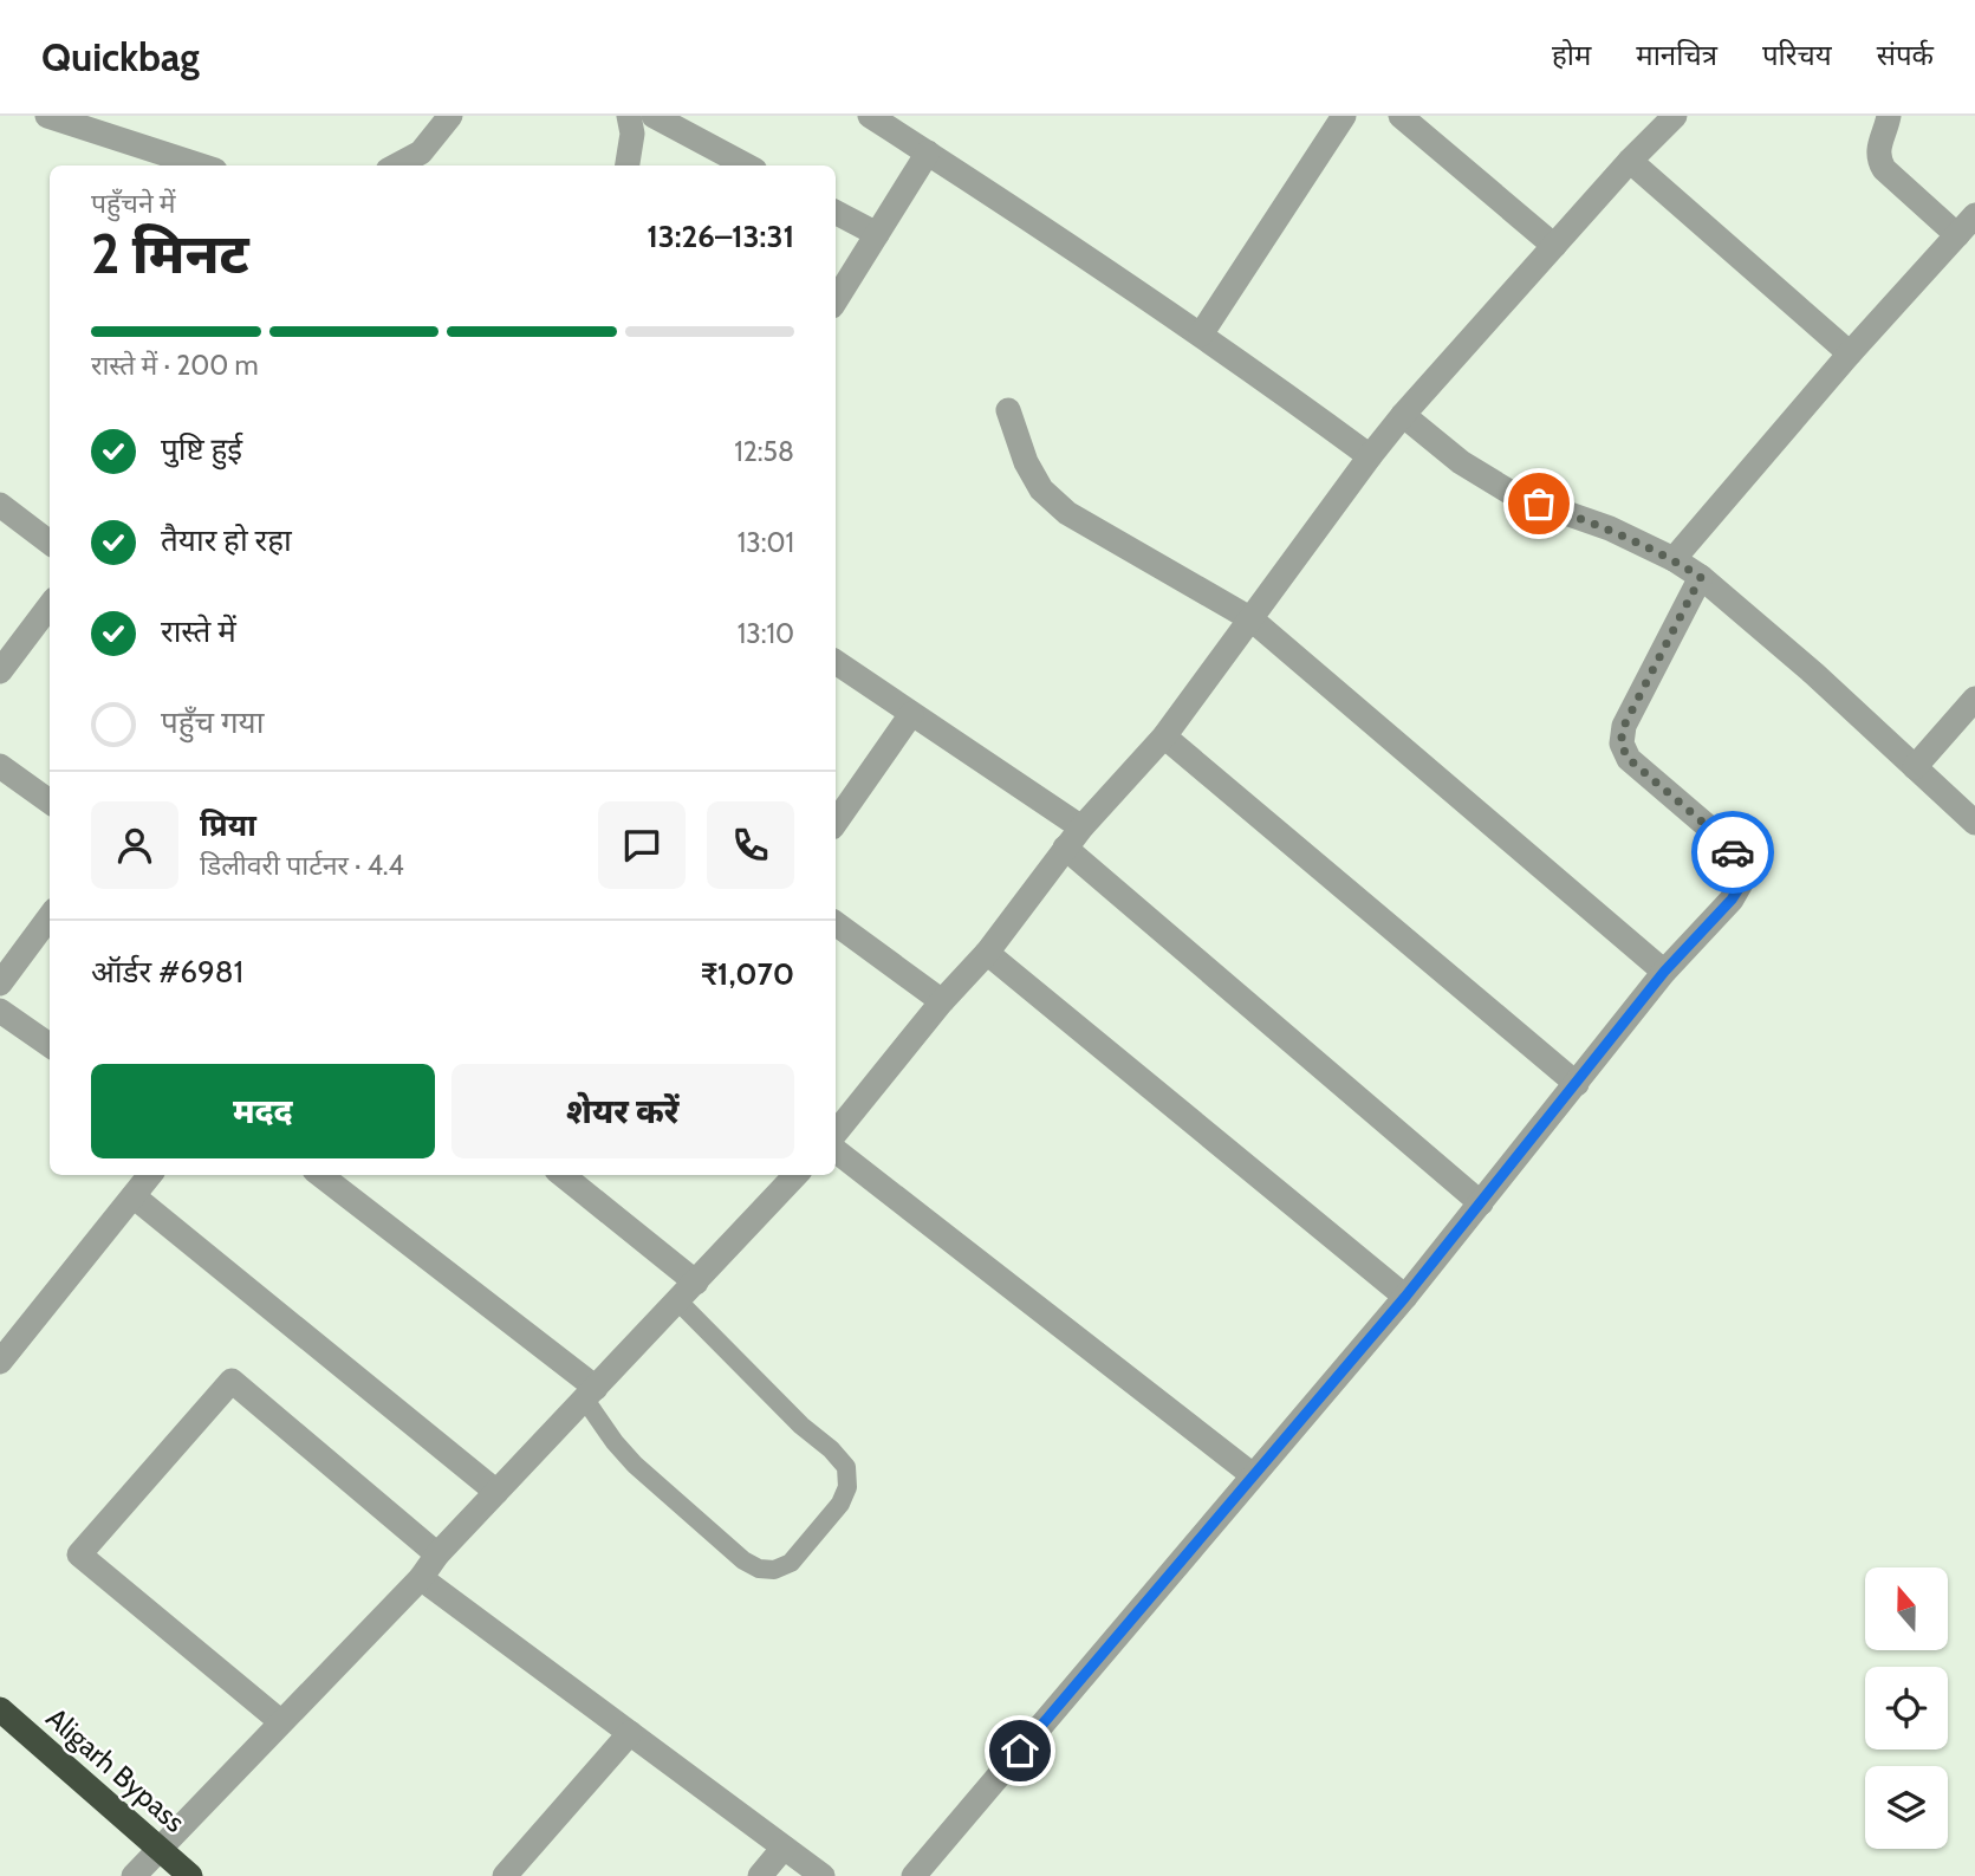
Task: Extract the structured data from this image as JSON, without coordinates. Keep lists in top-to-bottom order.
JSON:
{
  "streets": {
    "highway": ["Aligarh Bypass"]
  },
  "north": "top",
  "page": {
    "header": "Quickbag",
    "nav": [
      "होम",
      "मानचित्र",
      "परिचय",
      "संपर्क"
    ],
    "heading": ["2 मिनट", "पहुँचने में", "13:26–13:31"],
    "panel": [
      "प्रिया",
      "डिलीवरी पार्टनर · 4.4",
      "ऑर्डर #6981",
      "₹1,070"
    ],
    "bar": "रास्ते में · 200 m",
    "list": [
      ["पुष्टि हुई", "12:58"],
      ["तैयार हो रहा", "13:01"],
      ["रास्ते में", "13:10"],
      "पहुँच गया"
    ],
    "buttons": ["मदद", "शेयर करें"]
  }
}
